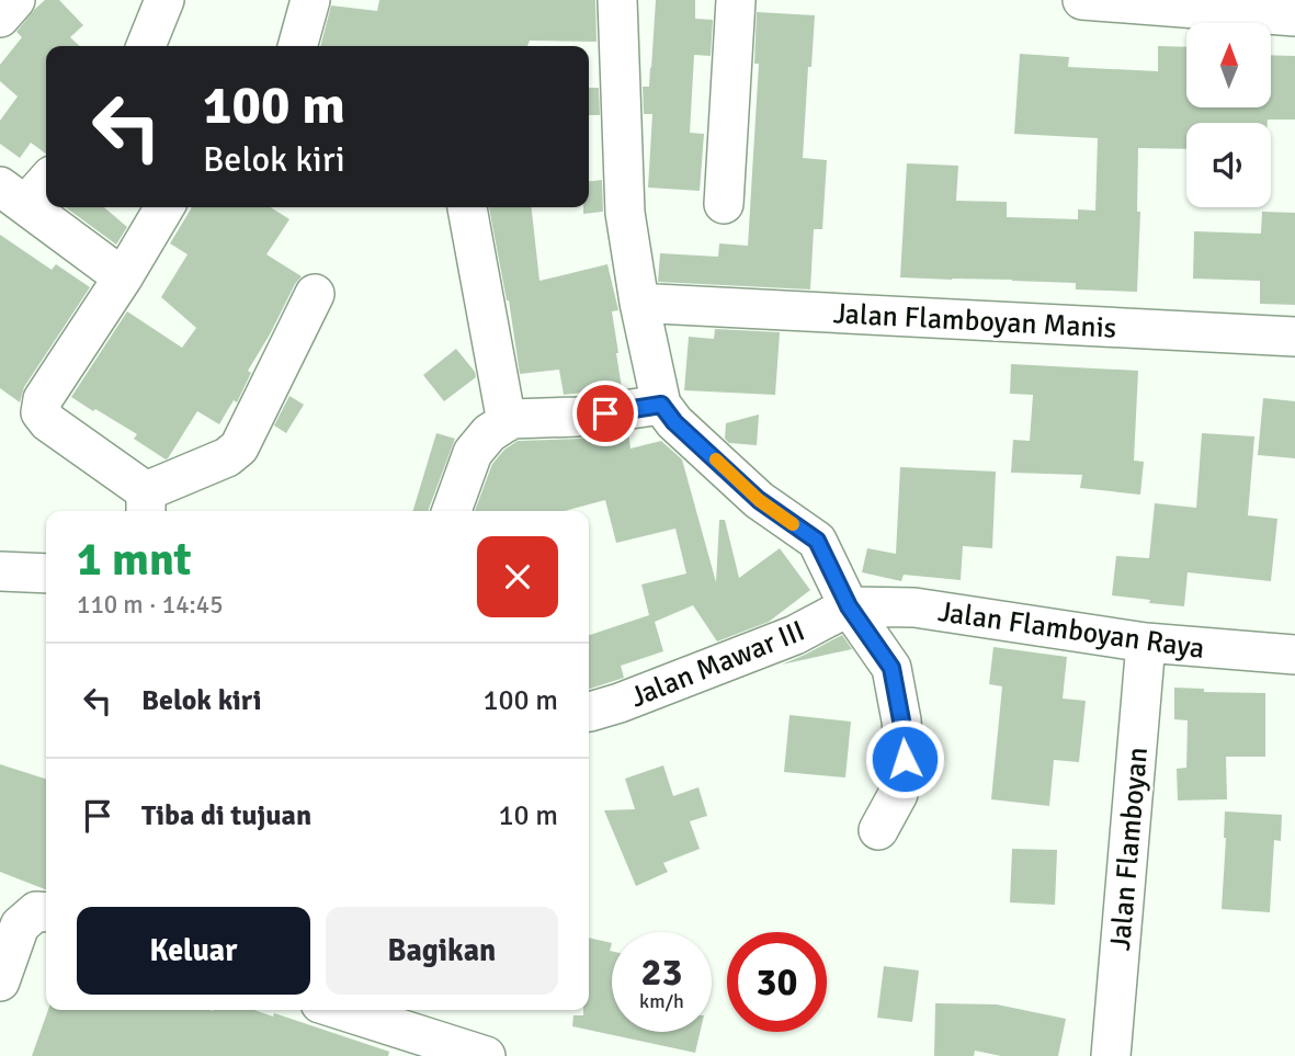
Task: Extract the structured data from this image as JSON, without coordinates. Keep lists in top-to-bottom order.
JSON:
{
  "streets": {
    "street": [
      "Jalan Flamboyan Manis",
      "Jalan Flamboyan Raya",
      "Jalan Mawar III",
      "Jalan Flamboyan"
    ]
  },
  "crossings": [
    ["Jalan Flamboyan Raya", "Jalan Mawar III"],
    ["Jalan Flamboyan Raya", "Jalan Flamboyan"]
  ],
  "north": "top",
  "page": {
    "turn": ["100 m", "Belok kiri"],
    "heading": ["1 mnt", "110 m · 14:45"],
    "list": [
      {
        "name": "Belok kiri",
        "value": "100 m"
      },
      {
        "name": "Tiba di tujuan",
        "value": "10 m"
      }
    ],
    "buttons": ["Keluar", "Bagikan"],
    "speed": "23 km/h",
    "limit": "30"
  }
}
